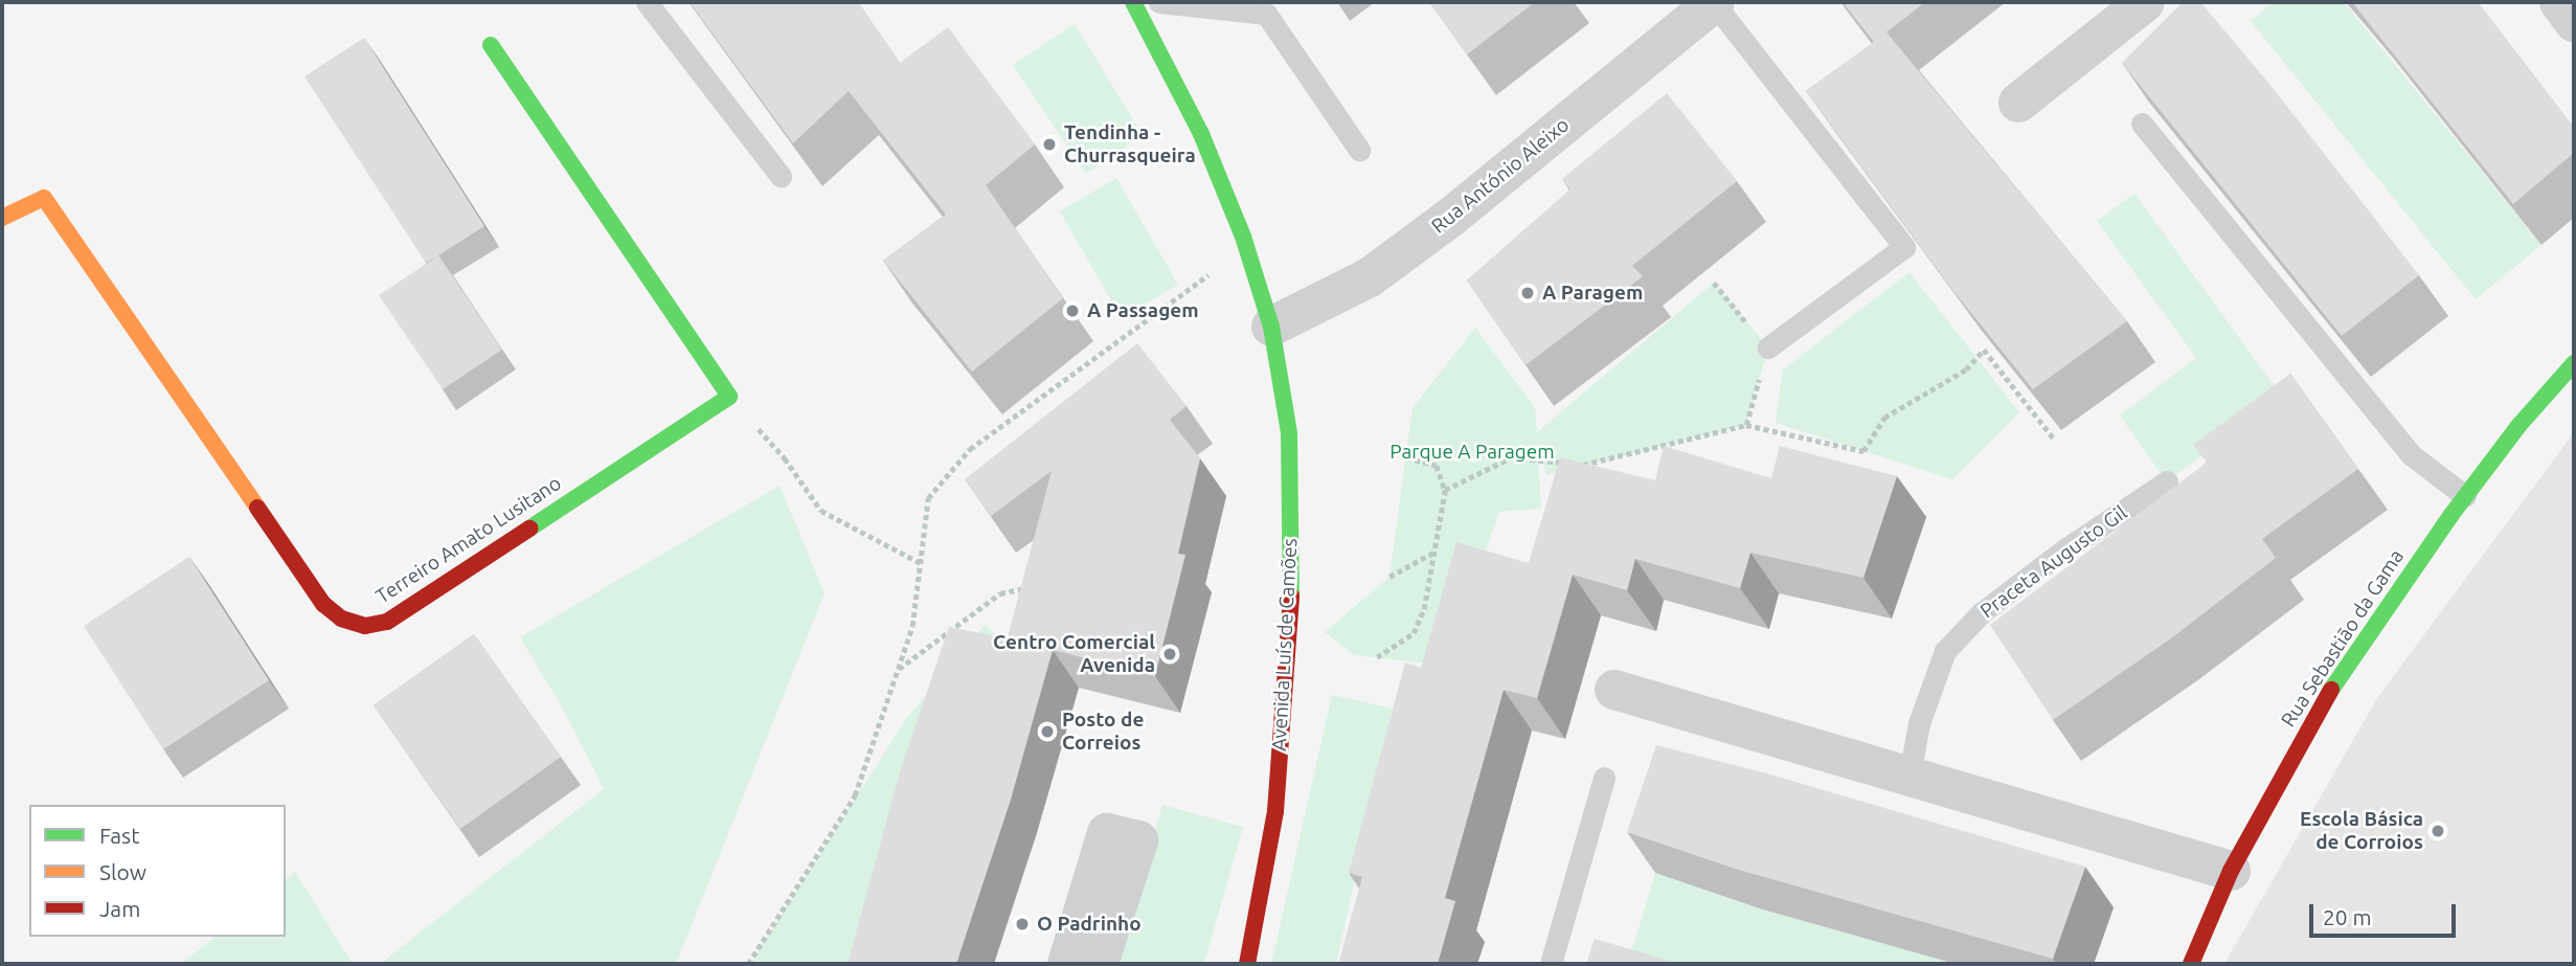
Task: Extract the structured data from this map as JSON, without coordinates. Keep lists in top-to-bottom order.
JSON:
{
  "streets": {
    "street": [
      "Rua António Aleixo",
      "Terreiro Amato Lusitano",
      "Rua Sebastião da Gama",
      "Avenida Luís de Camões"
    ],
    "lane": ["Praceta Augusto Gil"]
  },
  "crossings": [
    ["Rua António Aleixo", "Avenida Luís de Camões"]
  ],
  "parks": ["Parque A Paragem"],
  "places": [
    "Tendinha - Churrasqueira",
    "A Paragem",
    "A Passagem",
    "Centro Comercial Avenida",
    "Posto de Correios",
    "Escola Básica de Corroios",
    "O Padrinho"
  ],
  "legend": ["Fast", "Slow", "Jam"],
  "scale_bar": "20 m"
}
